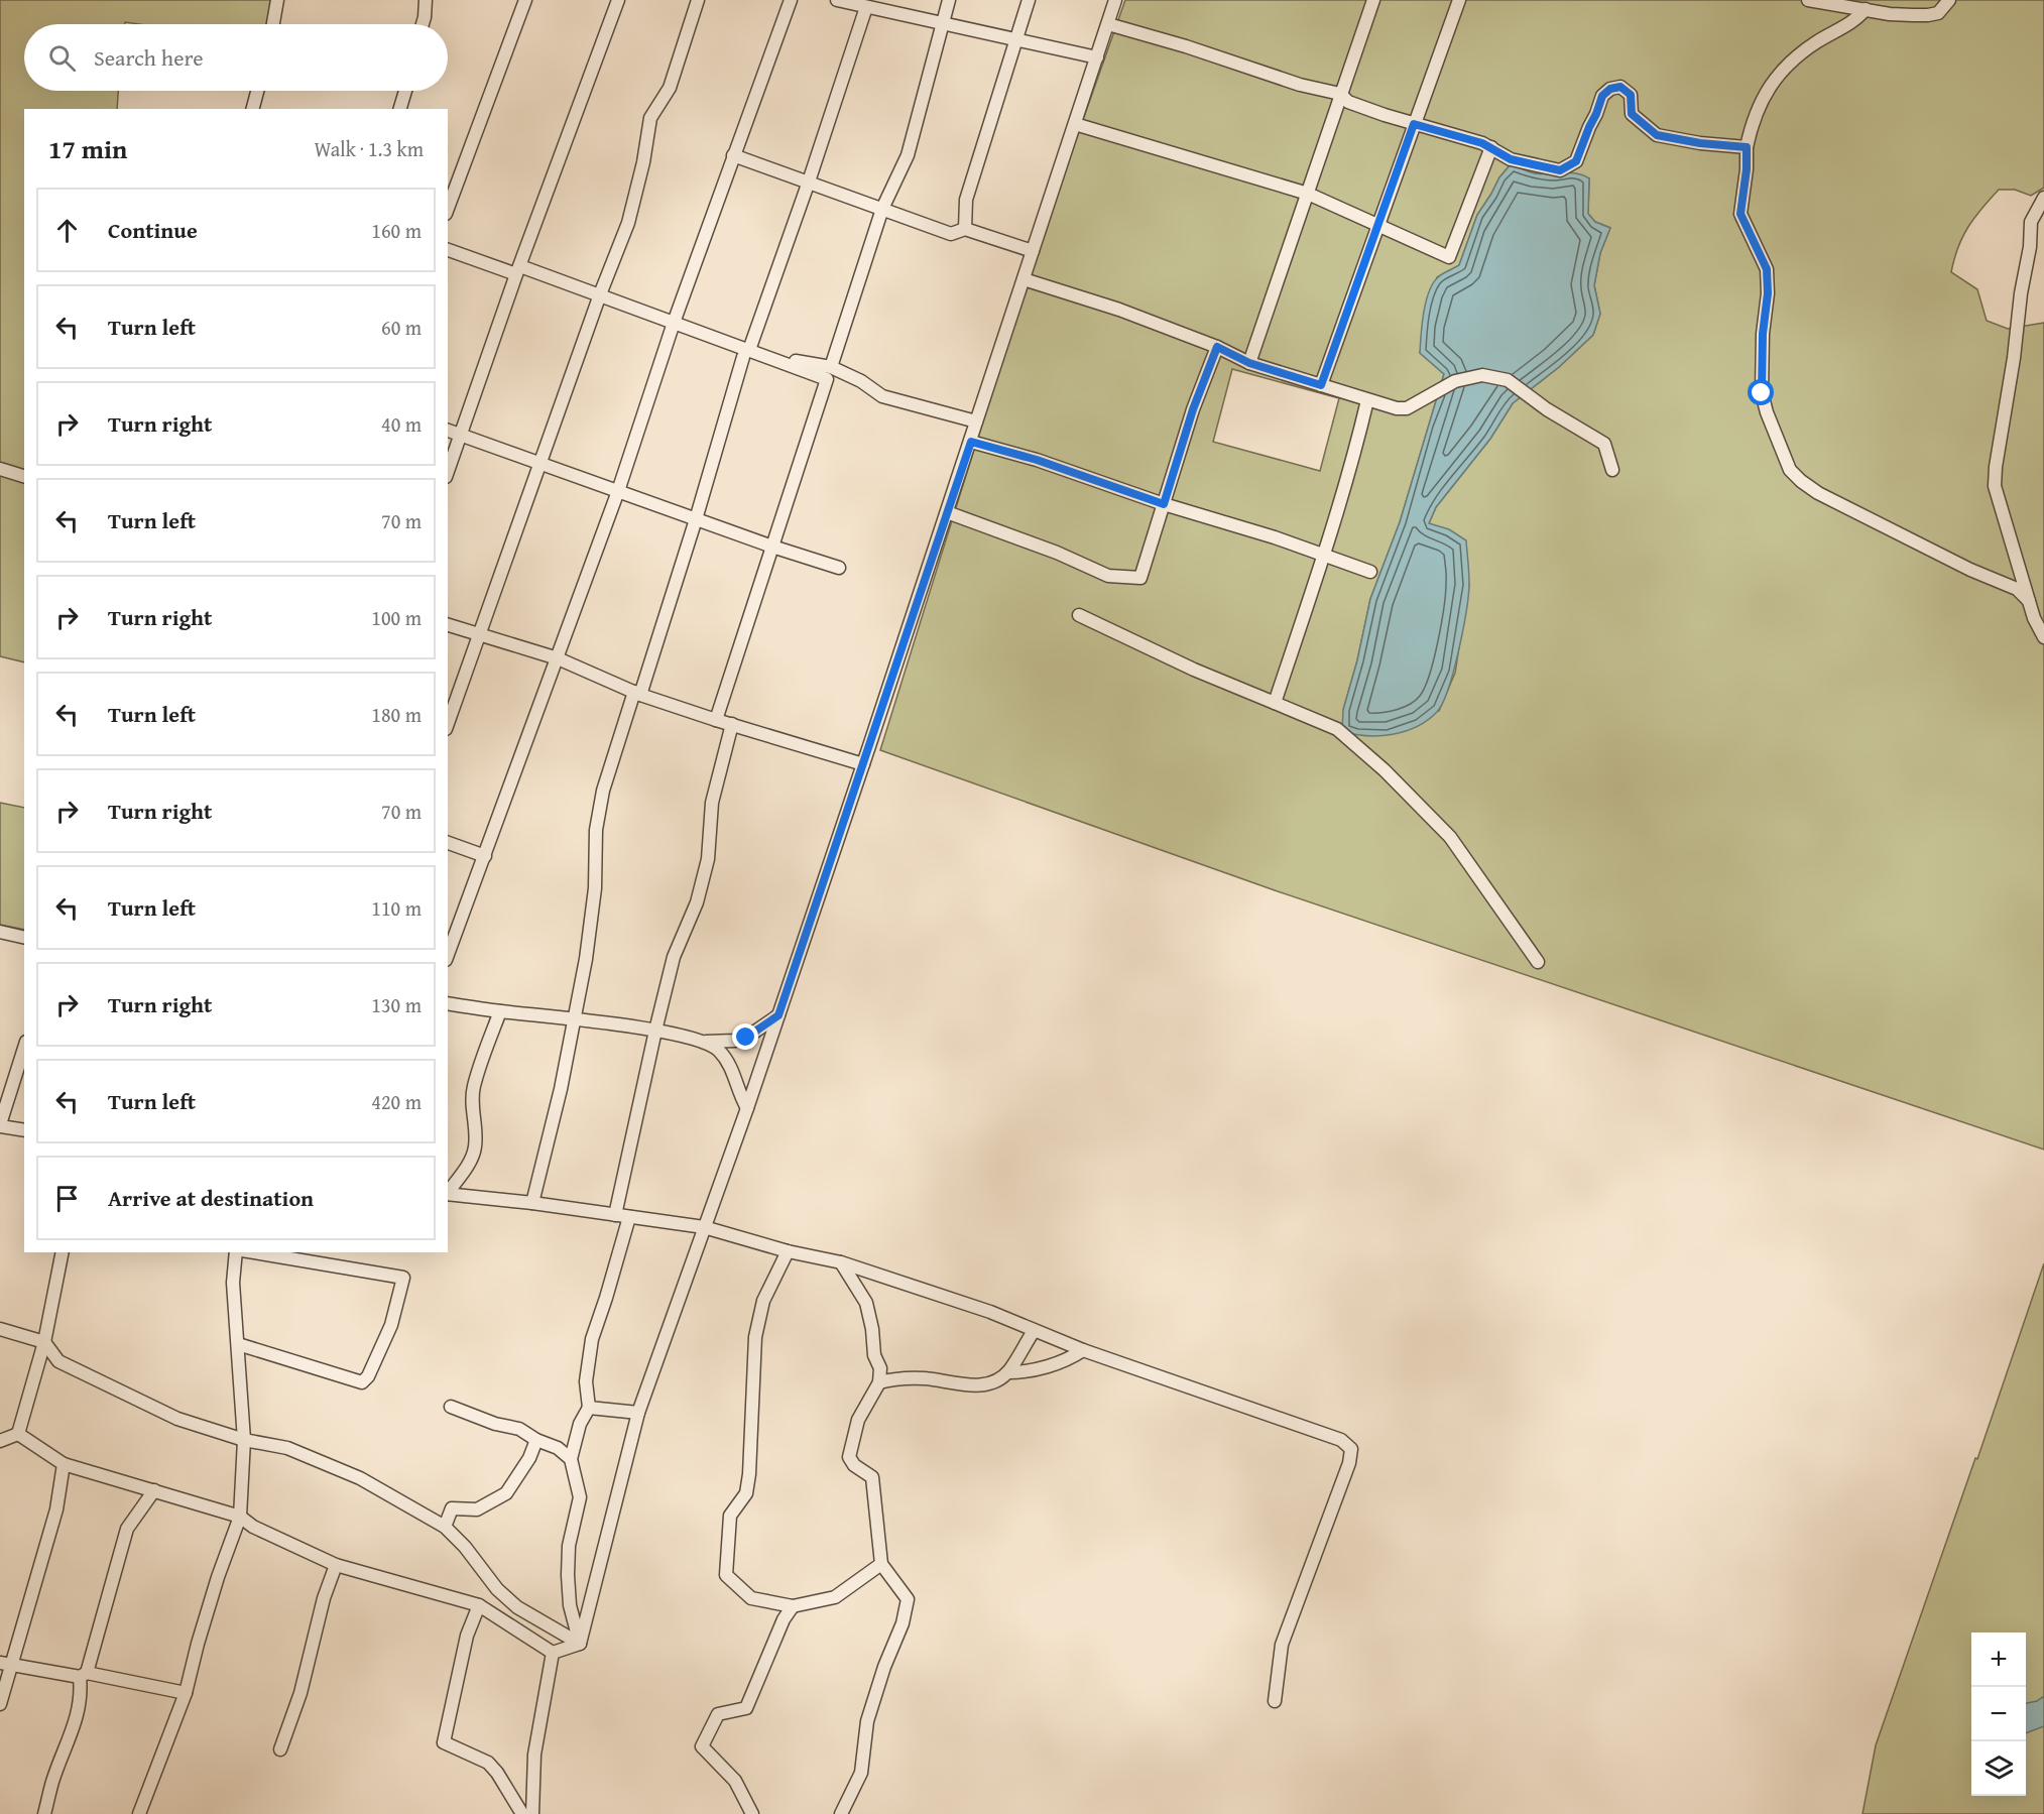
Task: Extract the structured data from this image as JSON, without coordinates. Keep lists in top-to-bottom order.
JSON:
{
  "page": {
    "search": "Search here",
    "heading": ["17 min", "Walk · 1.3 km"],
    "list": [
      ["Continue", "160 m"],
      ["Turn left", "60 m"],
      ["Turn right", "40 m"],
      ["Turn left", "70 m"],
      ["Turn right", "100 m"],
      ["Turn left", "180 m"],
      ["Turn right", "70 m"],
      ["Turn left", "110 m"],
      ["Turn right", "130 m"],
      ["Turn left", "420 m"],
      "Arrive at destination"
    ],
    "map_buttons": ["+", "−"]
  }
}
